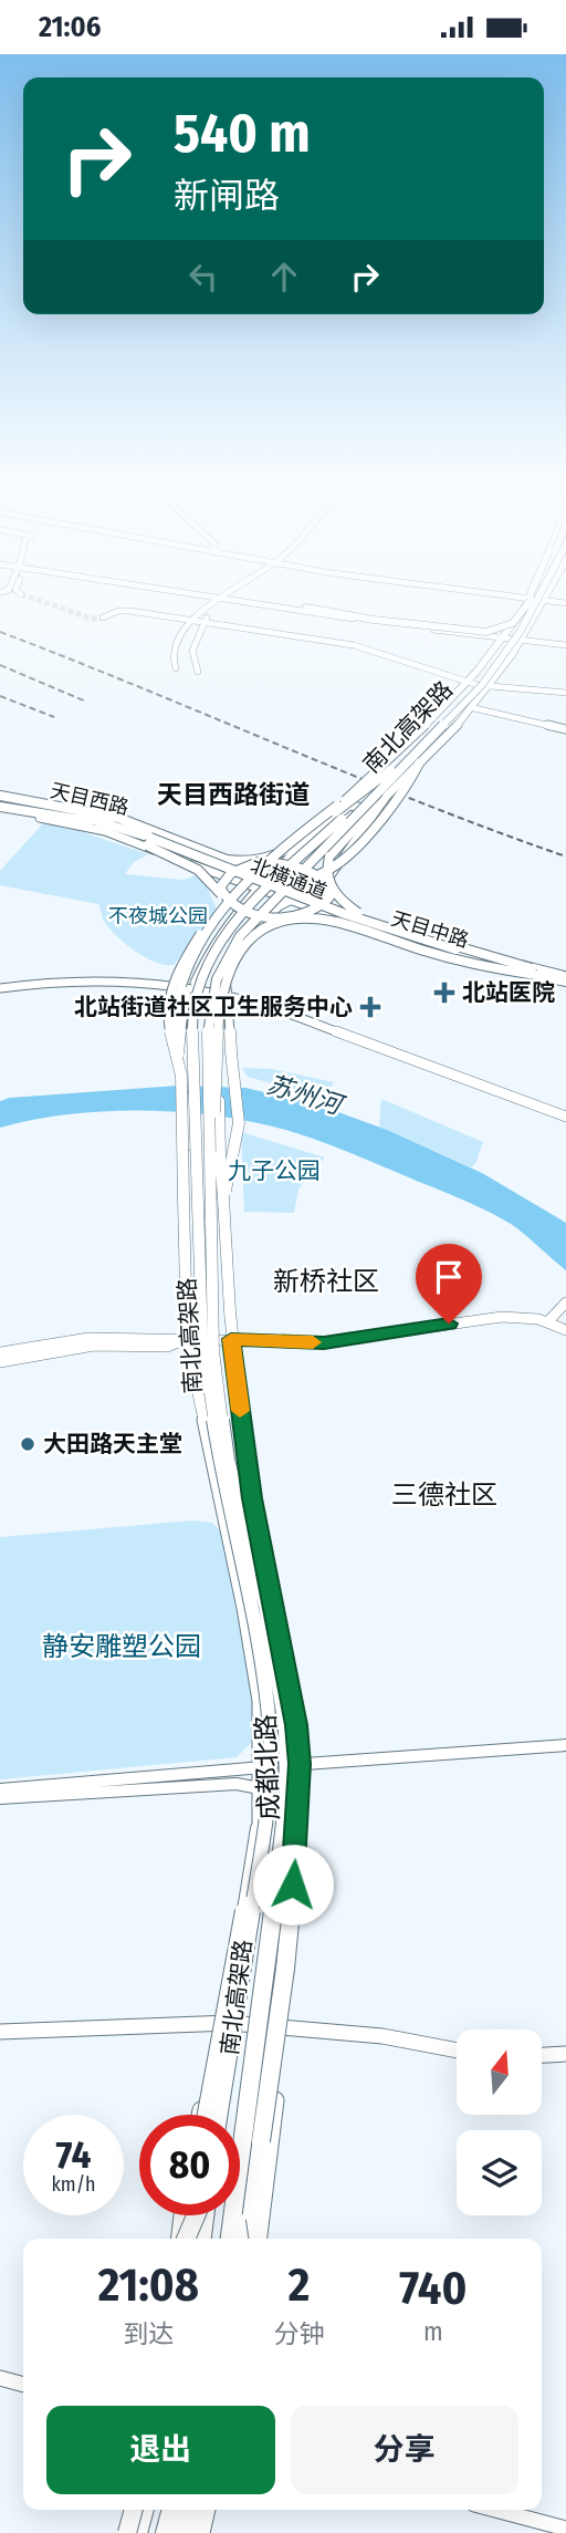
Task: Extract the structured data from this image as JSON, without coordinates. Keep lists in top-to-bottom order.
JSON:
{
  "streets": {
    "highway": ["南北高架路", "北横通道"],
    "main road": ["天目西路", "天目中路", "成都北路"]
  },
  "crossings": [
    ["天目西路", "北横通道"],
    ["天目西路", "天目中路"],
    ["天目西路", "成都北路"],
    ["北横通道", "天目中路"]
  ],
  "districts": ["天目西路街道", "新桥社区", "三德社区"],
  "water": ["苏州河"],
  "parks": ["不夜城公园", "九子公园", "静安雕塑公园"],
  "places": {
    "health": ["北站医院", "北站街道社区卫生服务中心"],
    "other": ["大田路天主堂"]
  },
  "north": "top",
  "page": {
    "status": "21:06",
    "turn": ["540 m", "新闸路"],
    "speed": "74 km/h",
    "limit": "80",
    "eta": [
      "21:08",
      "到达",
      "2",
      "分钟",
      "740",
      "m"
    ],
    "buttons": ["退出", "分享"]
  }
}
